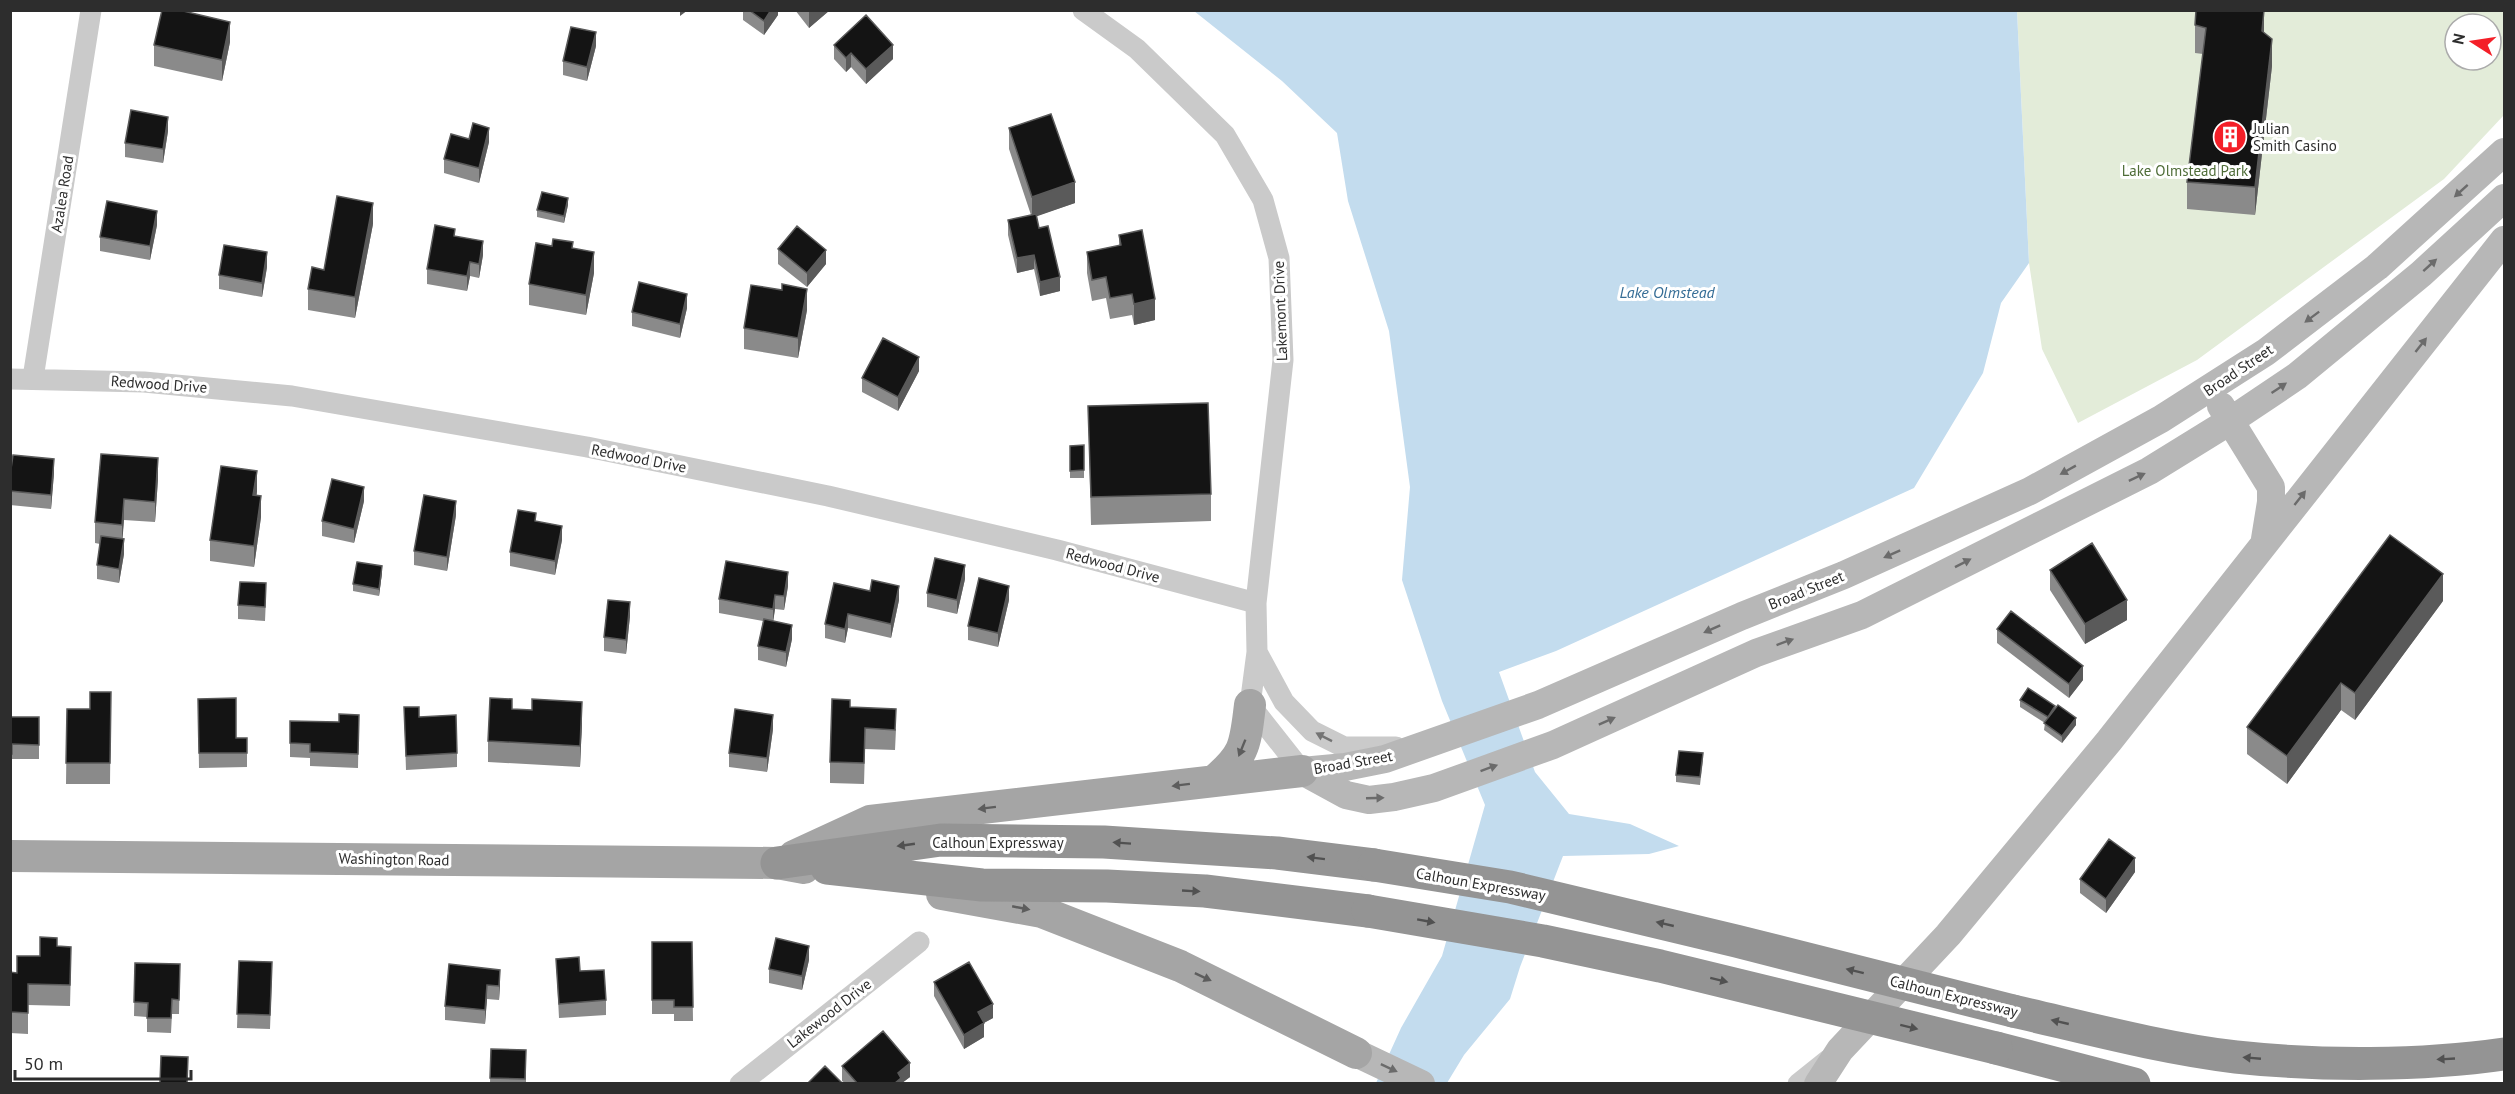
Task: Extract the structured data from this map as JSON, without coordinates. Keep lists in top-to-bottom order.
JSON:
{
  "streets": {
    "highway": ["Calhoun Expressway"],
    "main road": ["Broad Street", "Washington Road"],
    "street": [
      "Azalea Road",
      "Lakemont Drive",
      "Redwood Drive",
      "Lakewood Drive"
    ]
  },
  "crossings": [
    ["Azalea Road", "Redwood Drive"],
    ["Lakemont Drive", "Broad Street"],
    ["Lakemont Drive", "Redwood Drive"],
    ["Calhoun Expressway", "Washington Road"]
  ],
  "water": ["Lake Olmstead"],
  "parks": ["Lake Olmstead Park"],
  "places": {
    "building": ["Julian Smith Casino"]
  },
  "scale_bar": "50 m",
  "north": "left"
}
